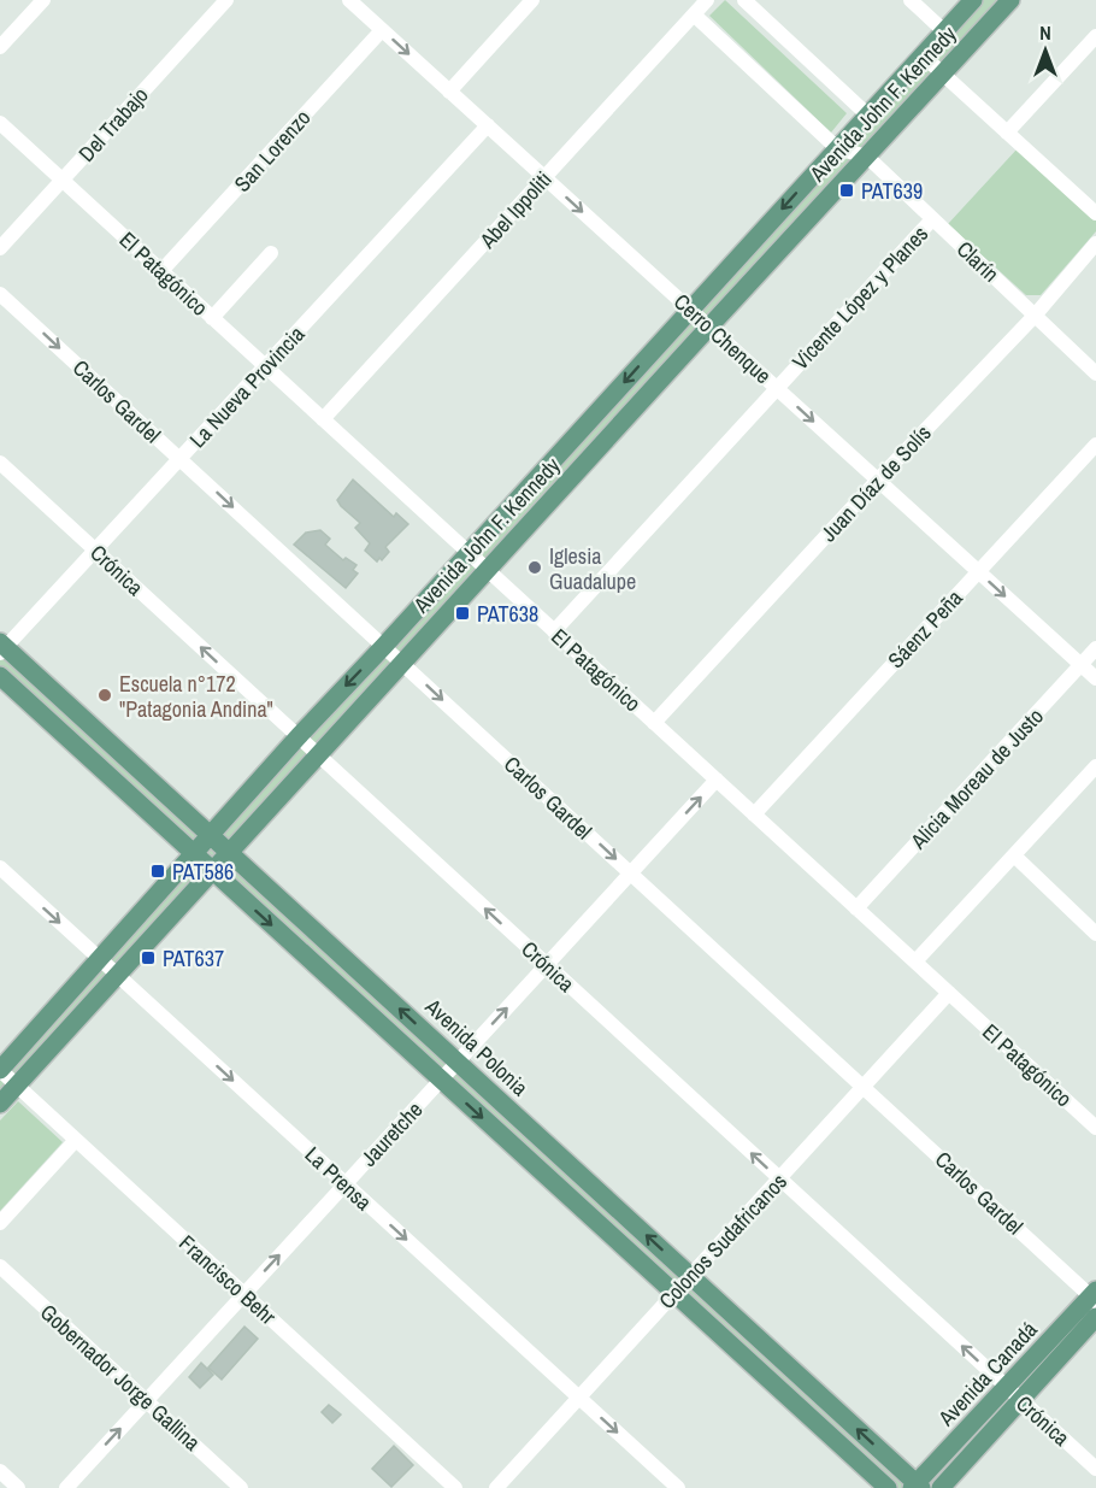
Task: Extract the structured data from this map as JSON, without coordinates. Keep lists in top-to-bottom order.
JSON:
{
  "streets": {
    "main road": ["Avenida John F. Kennedy", "Avenida Polonia", "Avenida Canadá"],
    "street": [
      "Del Trabajo",
      "San Lorenzo",
      "Abel Ippoliti",
      "Clarín",
      "El Patagónico",
      "Vicente López y Planes",
      "Cerro Chenque",
      "La Nueva Provincia",
      "Carlos Gardel",
      "Juan Díaz de Solís",
      "Crónica",
      "Sáenz Peña",
      "Alicia Moreau de Justo",
      "Jauretche",
      "La Prensa",
      "Colonos Sudafricanos",
      "Francisco Behr",
      "Gobernador Jorge Gallina"
    ]
  },
  "crossings": [
    ["Avenida John F. Kennedy", "Clarín"],
    ["Avenida John F. Kennedy", "El Patagónico"],
    ["Avenida John F. Kennedy", "Cerro Chenque"],
    ["Avenida John F. Kennedy", "Carlos Gardel"],
    ["Avenida John F. Kennedy", "Crónica"],
    ["Avenida John F. Kennedy", "Avenida Polonia"],
    ["Avenida John F. Kennedy", "La Prensa"],
    ["Avenida John F. Kennedy", "Francisco Behr"],
    ["Del Trabajo", "El Patagónico"],
    ["San Lorenzo", "El Patagónico"],
    ["San Lorenzo", "Cerro Chenque"],
    ["Abel Ippoliti", "Clarín"],
    ["Abel Ippoliti", "El Patagónico"],
    ["Abel Ippoliti", "Cerro Chenque"],
    ["Clarín", "Vicente López y Planes"],
    ["Clarín", "Juan Díaz de Solís"],
    ["El Patagónico", "Vicente López y Planes"],
    ["El Patagónico", "La Nueva Provincia"],
    ["El Patagónico", "Juan Díaz de Solís"],
    ["El Patagónico", "Sáenz Peña"],
    ["El Patagónico", "Alicia Moreau de Justo"],
    ["El Patagónico", "Jauretche"],
    ["El Patagónico", "Colonos Sudafricanos"],
    ["Vicente López y Planes", "Cerro Chenque"],
    ["Cerro Chenque", "La Nueva Provincia"],
    ["Cerro Chenque", "Juan Díaz de Solís"],
    ["Cerro Chenque", "Sáenz Peña"],
    ["Cerro Chenque", "Alicia Moreau de Justo"],
    ["La Nueva Provincia", "Carlos Gardel"],
    ["La Nueva Provincia", "Crónica"],
    ["La Nueva Provincia", "Avenida Polonia"],
    ["Carlos Gardel", "Jauretche"],
    ["Carlos Gardel", "Colonos Sudafricanos"],
    ["Carlos Gardel", "Avenida Canadá"],
    ["Crónica", "Jauretche"],
    ["Crónica", "Colonos Sudafricanos"],
    ["Crónica", "Avenida Canadá"],
    ["Avenida Polonia", "Jauretche"],
    ["Avenida Polonia", "Colonos Sudafricanos"],
    ["Avenida Polonia", "Avenida Canadá"],
    ["Jauretche", "La Prensa"],
    ["Jauretche", "Francisco Behr"],
    ["Jauretche", "Gobernador Jorge Gallina"],
    ["La Prensa", "Colonos Sudafricanos"]
  ],
  "one_way": [
    "Cerro Chenque",
    "Carlos Gardel",
    "Crónica",
    "Jauretche",
    "La Prensa"
  ],
  "places": {
    "transit": [
      "PAT639",
      "PAT638",
      "PAT586",
      "PAT637"
    ],
    "other": ["Iglesia Guadalupe", "Escuela n°172 \"Patagonia Andina\""]
  },
  "north": "top"
}
